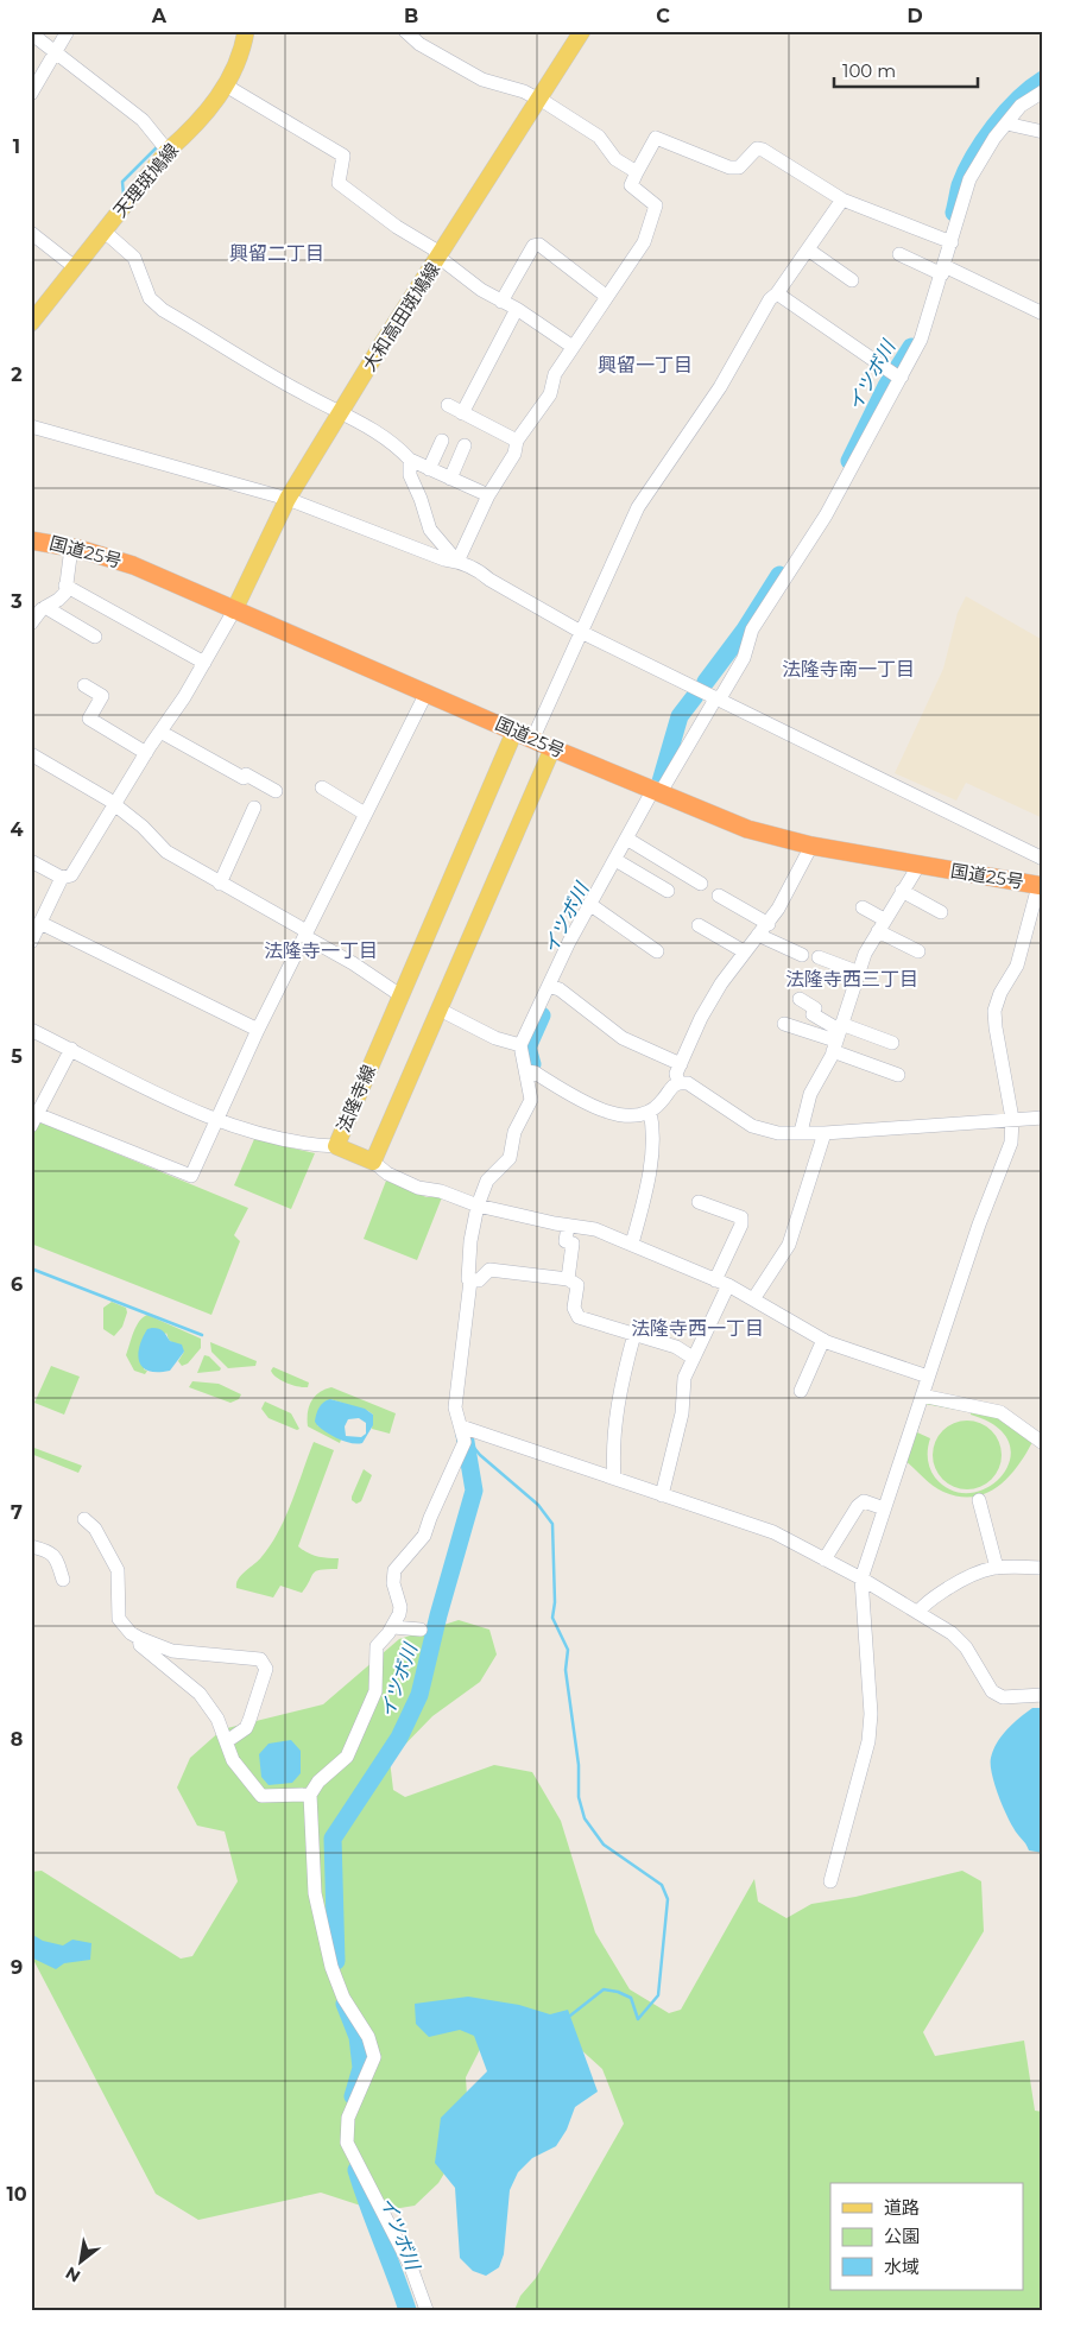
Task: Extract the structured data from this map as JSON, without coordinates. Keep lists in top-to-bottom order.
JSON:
{
  "streets": {
    "highway": ["国道25号"],
    "main road": ["天理斑鳩線", "大和高田斑鳩線", "法隆寺線"]
  },
  "crossings": [
    ["大和高田斑鳩線", "国道25号"],
    ["国道25号", "法隆寺線"]
  ],
  "districts": [
    "興留二丁目",
    "興留一丁目",
    "法隆寺南一丁目",
    "法隆寺一丁目",
    "法隆寺西三丁目",
    "法隆寺西一丁目"
  ],
  "water": ["イツボ川"],
  "legend": ["道路", "公園", "水域"],
  "scale_bar": "100 m",
  "north": "bottom left",
  "grid": {
    "columns": [
      "A",
      "B",
      "C",
      "D"
    ],
    "rows": [
      "1",
      "2",
      "3",
      "4",
      "5",
      "6",
      "7",
      "8",
      "9",
      "10"
    ]
  }
}
